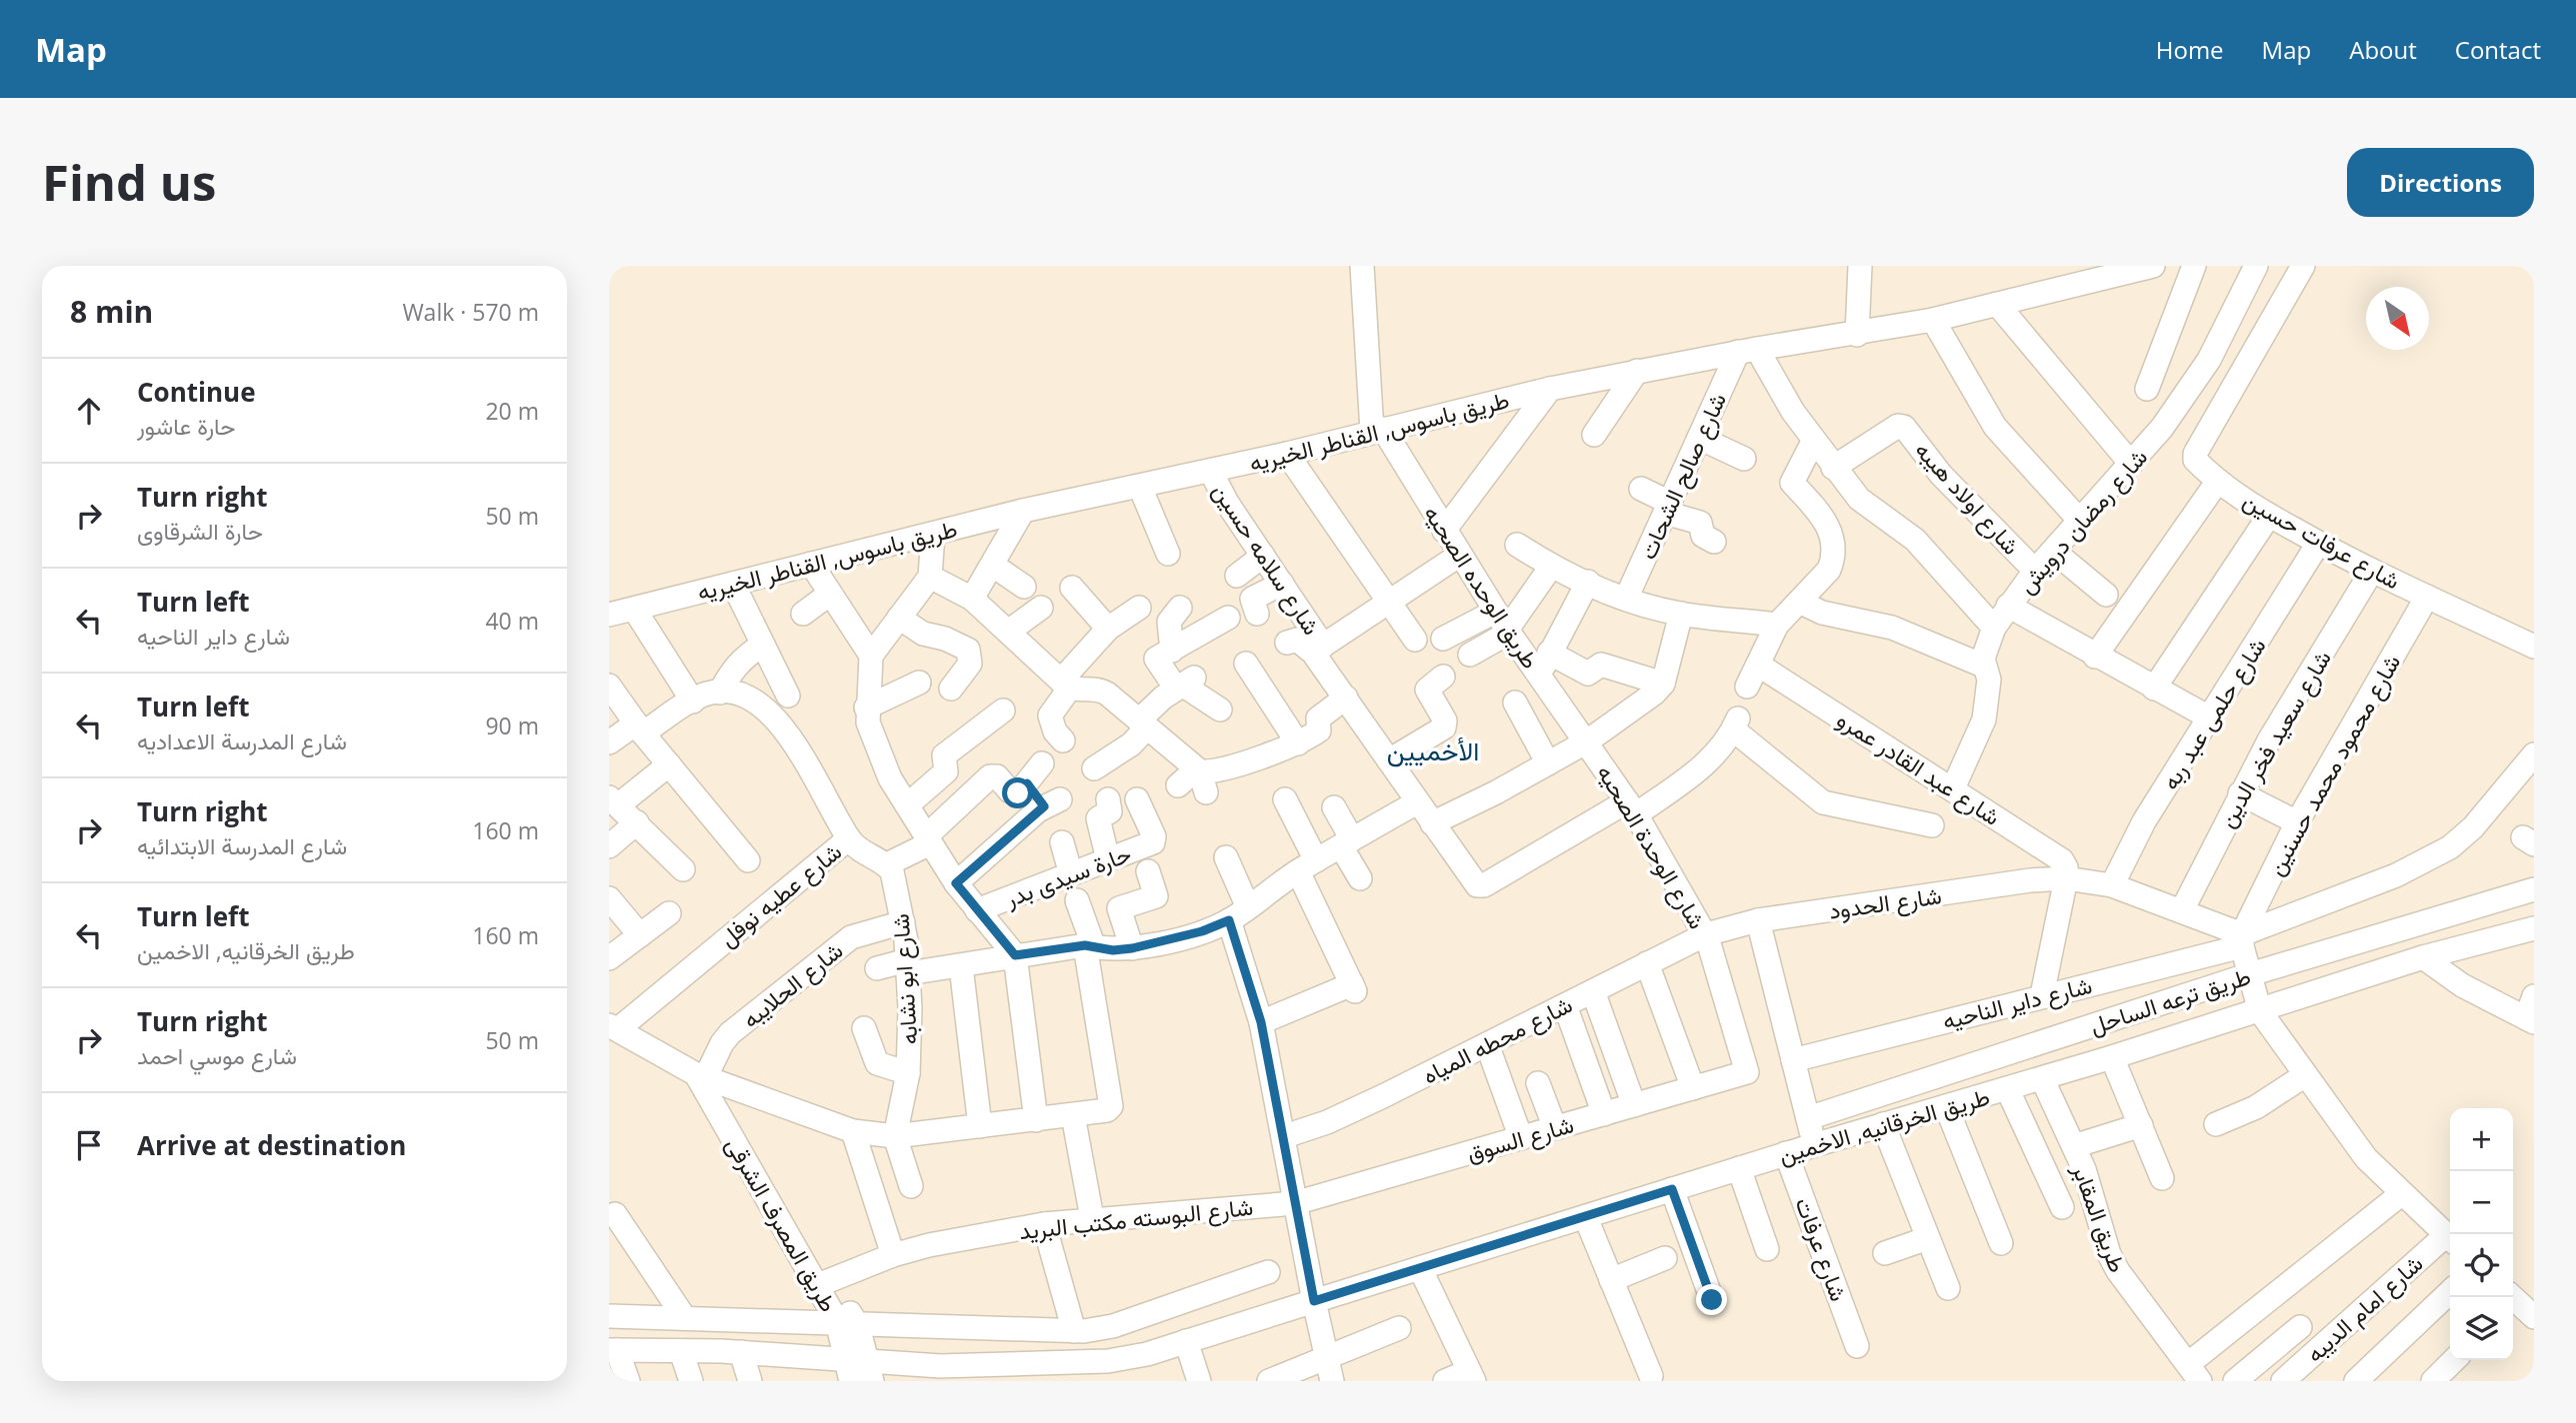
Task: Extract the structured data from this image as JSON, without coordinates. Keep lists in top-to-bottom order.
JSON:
{
  "streets": {
    "street": [
      "طريق باسوس, القناطر الخيريه",
      "شارع صالح الشحات",
      "شارع اولاد هيبه",
      "شارع رمضان درويش",
      "شارع عرفات حسين",
      "شارع سلامه حسين",
      "طريق الوحده الصحيه",
      "شارع حلمى عبد ربه",
      "شارع سعيد فخر الدين",
      "شارع محمود محمد حسنين",
      "شارع عبد القادر عمرو",
      "شارع الوحدة الصحيه",
      "حارة سيدى بدر",
      "شارع عطيه نوفل",
      "شارع الحدود",
      "شارع ابو نشابه",
      "شارع الحلايبه",
      "طريق ترعه الساحل",
      "شارع داير الناحيه",
      "شارع محطه المياه",
      "طريق الخرقانيه, الاخمين",
      "شارع السوق",
      "شارع البوسته مكتب البريد",
      "طريق المقابر",
      "طريق المصرف الشرقى",
      "شارع عرفات",
      "شارع امام الديبه"
    ]
  },
  "crossings": [
    ["طريق باسوس, القناطر الخيريه", "شارع صالح الشحات"],
    ["طريق باسوس, القناطر الخيريه", "شارع سلامه حسين"],
    ["طريق باسوس, القناطر الخيريه", "طريق الوحده الصحيه"],
    ["شارع اولاد هيبه", "شارع رمضان درويش"],
    ["شارع رمضان درويش", "شارع عبد القادر عمرو"],
    ["شارع عرفات حسين", "شارع حلمى عبد ربه"],
    ["شارع عرفات حسين", "شارع سعيد فخر الدين"],
    ["شارع عرفات حسين", "شارع محمود محمد حسنين"],
    ["شارع سلامه حسين", "شارع الوحدة الصحيه"],
    ["طريق الوحده الصحيه", "شارع الوحدة الصحيه"],
    ["شارع حلمى عبد ربه", "شارع الحدود"],
    ["شارع سعيد فخر الدين", "شارع الحدود"],
    ["شارع محمود محمد حسنين", "شارع الحدود"],
    ["شارع محمود محمد حسنين", "شارع داير الناحيه"],
    ["شارع عبد القادر عمرو", "شارع الحدود"],
    ["شارع الوحدة الصحيه", "شارع الحدود"],
    ["شارع الوحدة الصحيه", "شارع محطه المياه"],
    ["شارع الوحدة الصحيه", "شارع السوق"],
    ["شارع الحدود", "شارع داير الناحيه"],
    ["شارع الحدود", "شارع محطه المياه"],
    ["شارع ابو نشابه", "شارع الحلايبه"],
    ["شارع الحلايبه", "طريق المصرف الشرقى"],
    ["طريق الخرقانيه, الاخمين", "طريق المقابر"],
    ["طريق الخرقانيه, الاخمين", "طريق المصرف الشرقى"],
    ["طريق الخرقانيه, الاخمين", "شارع عرفات"],
    ["شارع السوق", "شارع البوسته مكتب البريد"],
    ["شارع البوسته مكتب البريد", "طريق المصرف الشرقى"]
  ],
  "districts": ["الأخميين"],
  "north": "bottom right",
  "page": {
    "header": "Map",
    "nav": [
      "Home",
      "Map",
      "About",
      "Contact"
    ],
    "buttons": "Directions",
    "title": "Find us",
    "heading": ["8 min", "Walk · 570 m"],
    "list": [
      ["Continue", "حارة عاشور", "20 m"],
      ["Turn right", "حارة الشرقاوى", "50 m"],
      ["Turn left", "شارع داير الناحيه", "40 m"],
      ["Turn left", "شارع المدرسة الاعداديه", "90 m"],
      ["Turn right", "شارع المدرسة الابتدائيه", "160 m"],
      ["Turn left", "طريق الخرقانيه, الاخمين", "160 m"],
      ["Turn right", "شارع موسي احمد", "50 m"],
      "Arrive at destination"
    ],
    "map_buttons": ["+", "−"]
  }
}
